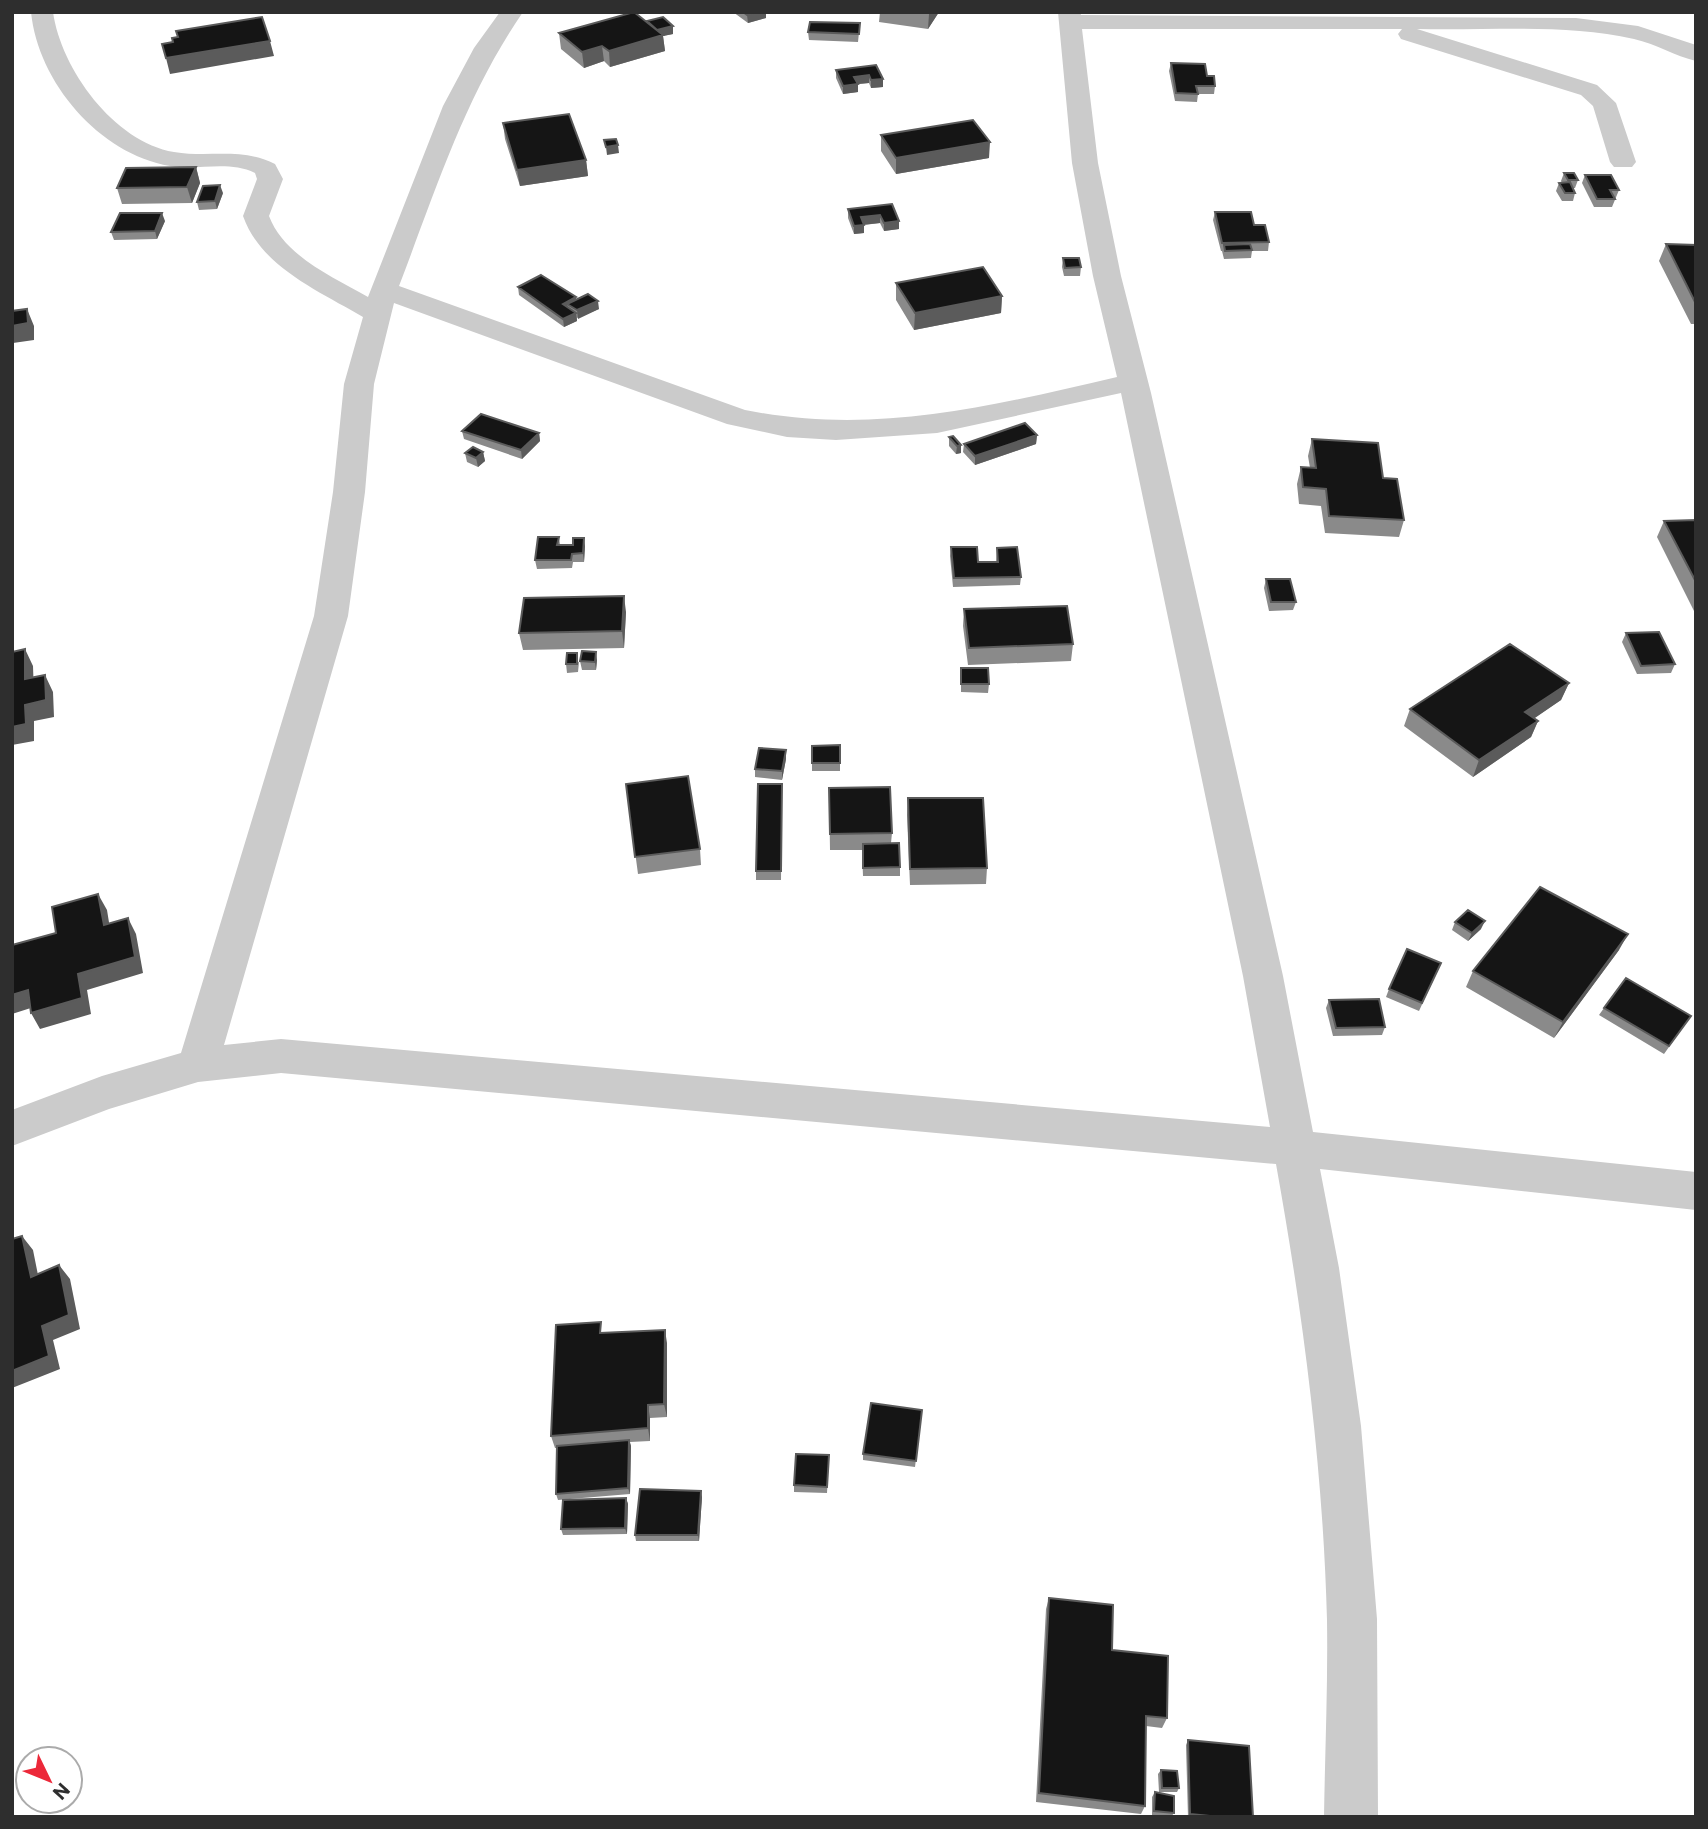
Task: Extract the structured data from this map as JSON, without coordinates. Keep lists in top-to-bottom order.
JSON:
{
  "north": "bottom right"
}
